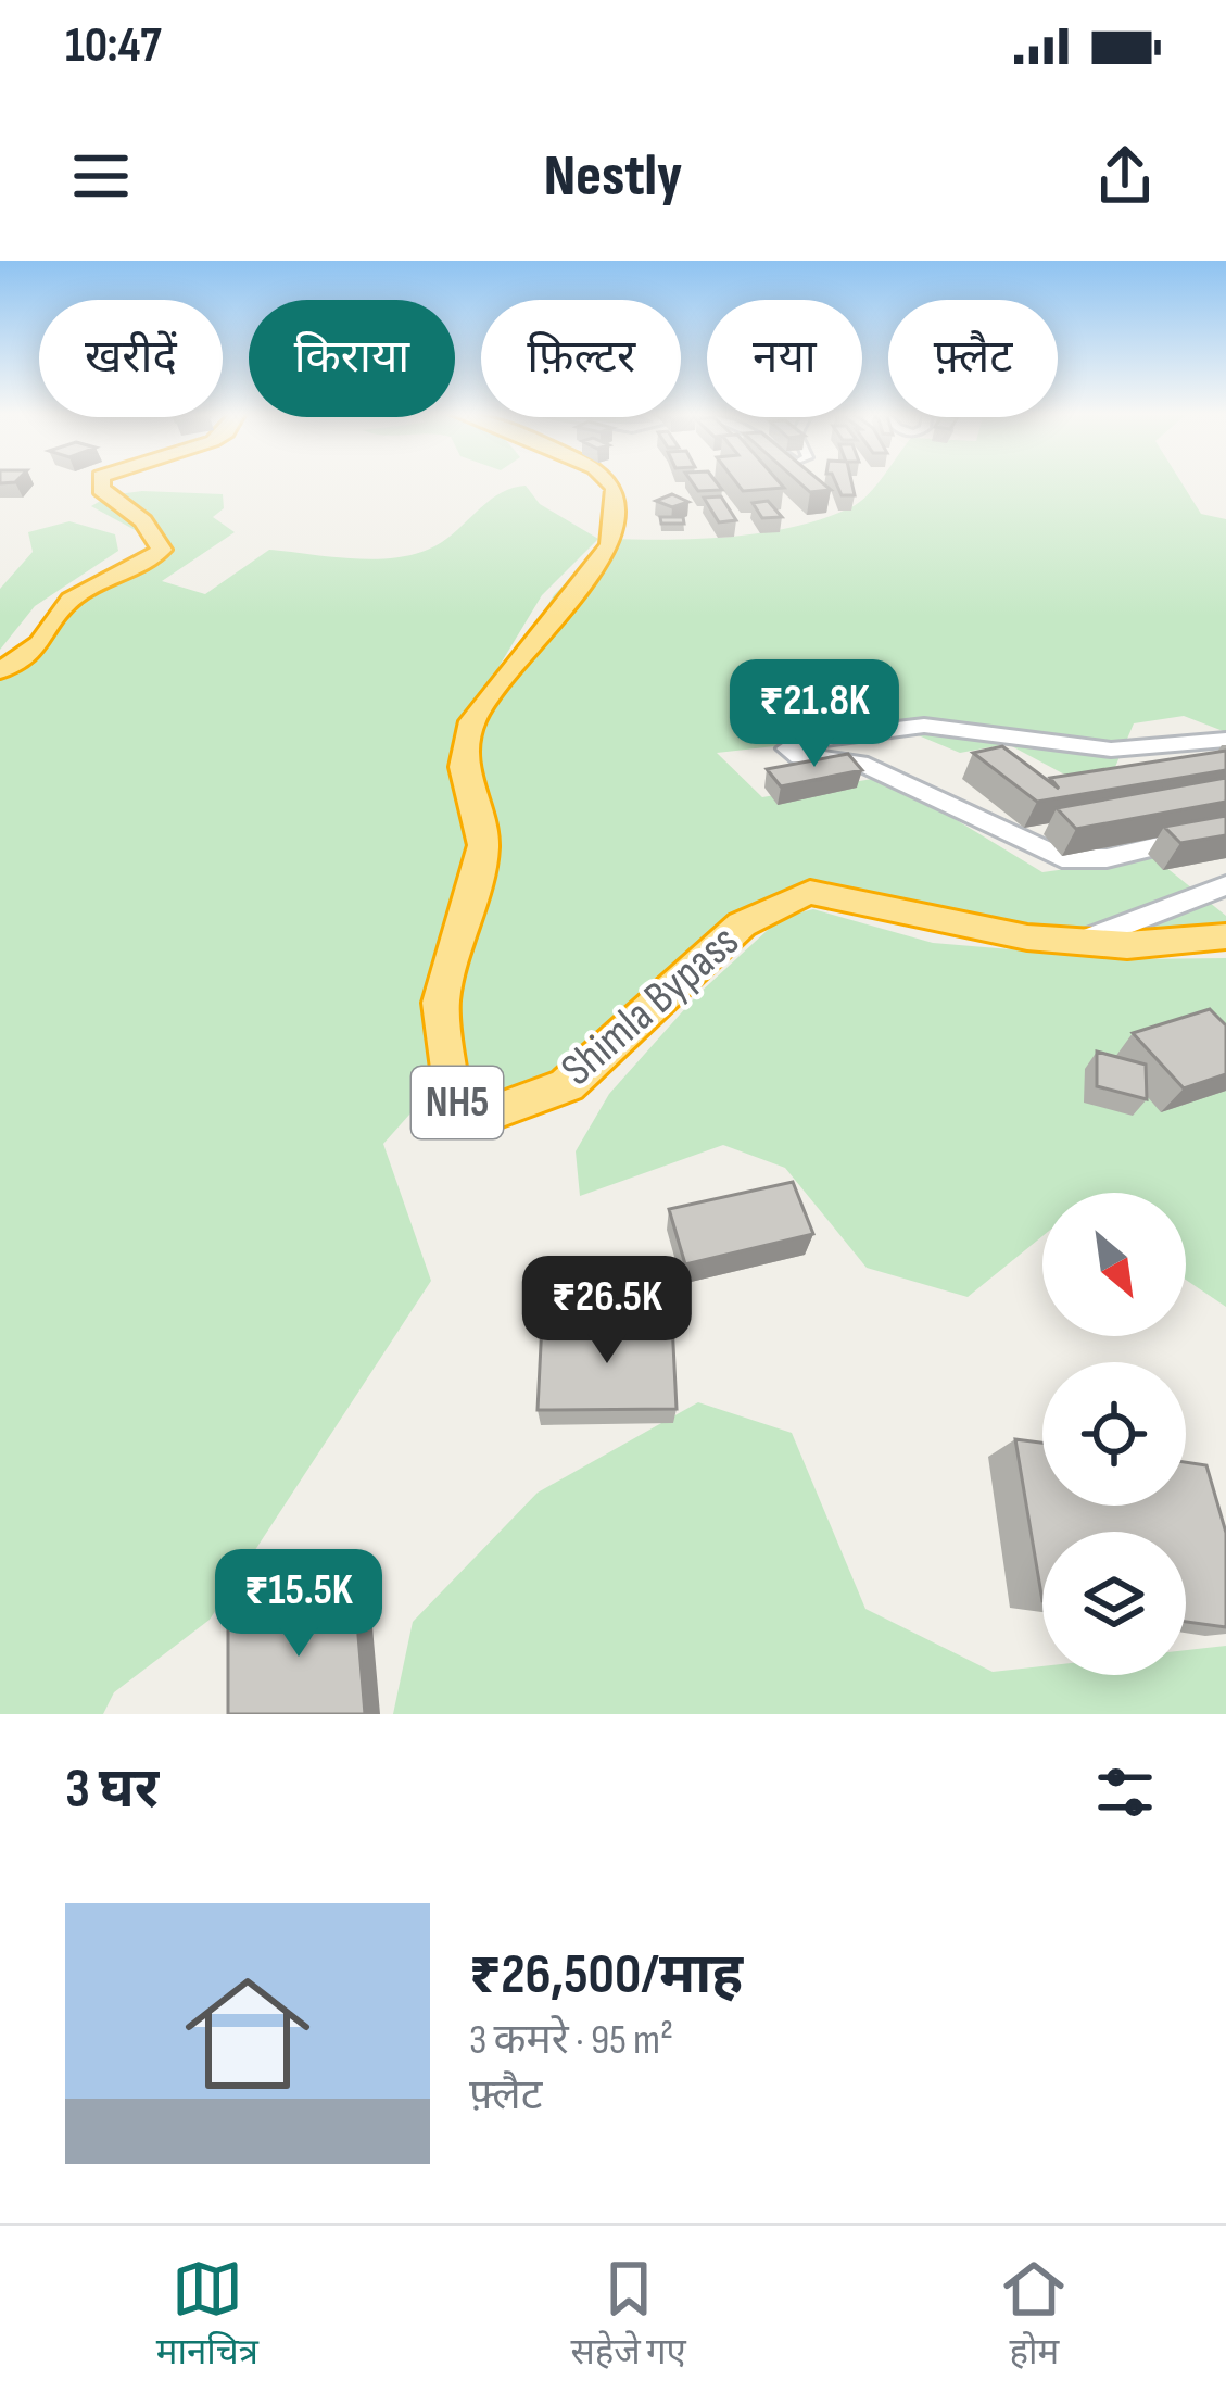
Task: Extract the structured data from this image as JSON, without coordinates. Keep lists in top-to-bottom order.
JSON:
{
  "streets": {
    "highway": ["Shimla Bypass", "NH5"]
  },
  "north": "bottom right",
  "page": {
    "status": "10:47",
    "header": "Nestly",
    "chip": [
      "खरीदें",
      "किराया",
      "फ़िल्टर",
      "नया",
      "फ़्लैट"
    ],
    "price": ["₹21.8K", "₹26.5K", "₹15.5K"],
    "heading": "3 घर",
    "list": [
      {
        "name": "₹26,500/माह",
        "note": "3 कमरे · 95 m² · फ़्लैट"
      }
    ],
    "tabs": ["मानचित्र", "सहेजे गए", "होम"]
  }
}
